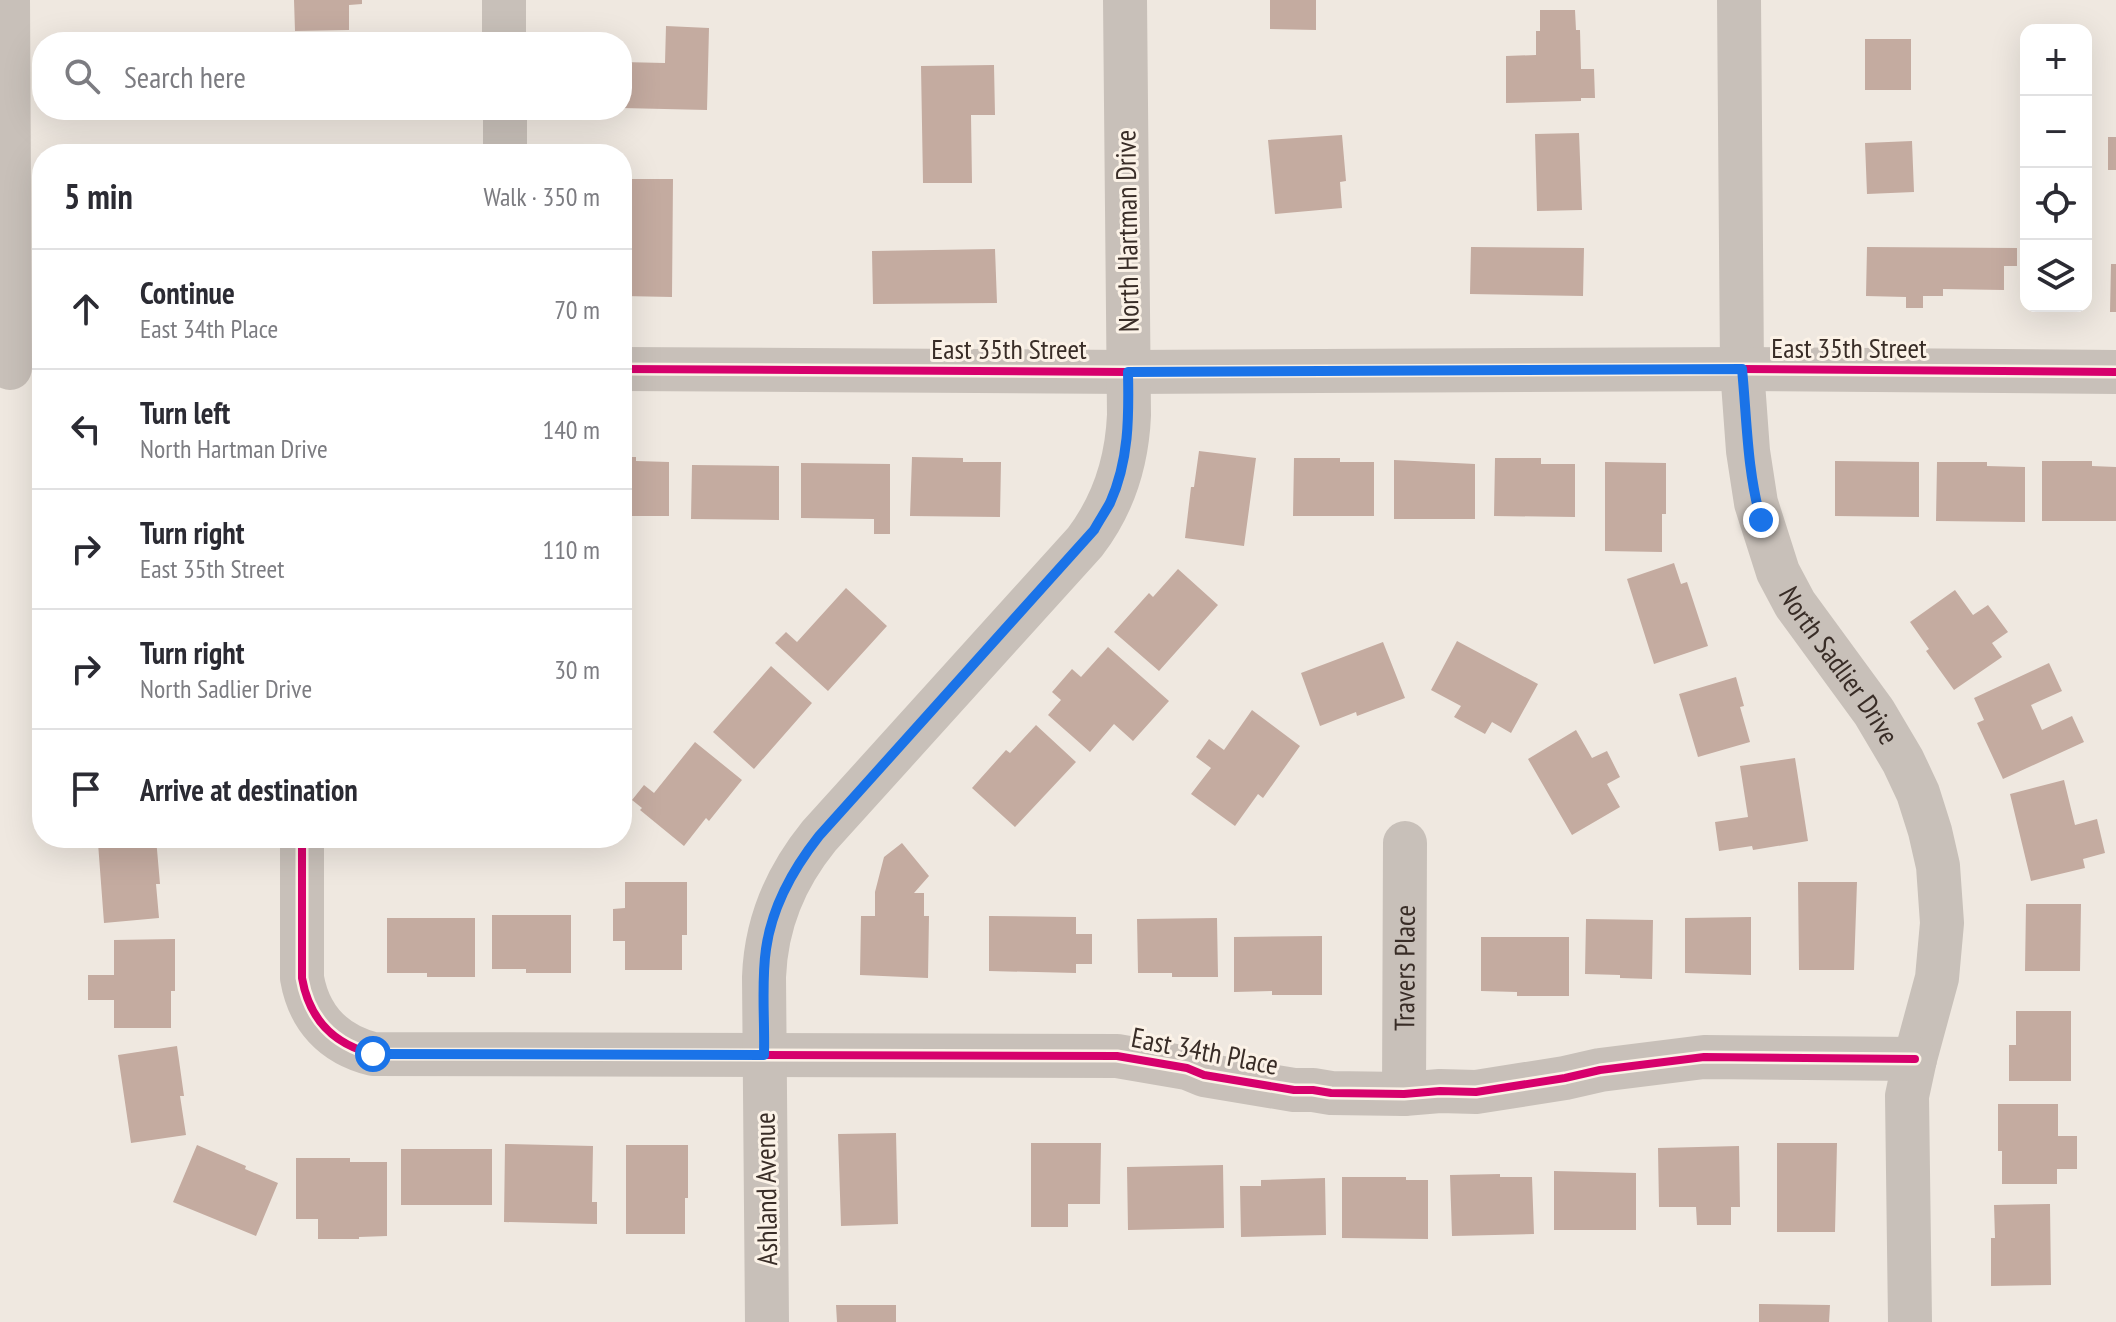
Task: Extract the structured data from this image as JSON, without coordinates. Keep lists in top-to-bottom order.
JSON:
{
  "streets": {
    "street": [
      "North Hartman Drive",
      "East 35th Street",
      "North Sadlier Drive",
      "Travers Place",
      "East 34th Place",
      "Ashland Avenue"
    ]
  },
  "crossings": [
    ["North Hartman Drive", "East 35th Street"],
    ["North Hartman Drive", "East 34th Place"],
    ["North Hartman Drive", "Ashland Avenue"],
    ["East 35th Street", "North Sadlier Drive"],
    ["North Sadlier Drive", "East 34th Place"],
    ["Travers Place", "East 34th Place"],
    ["East 34th Place", "Ashland Avenue"]
  ],
  "page": {
    "map_buttons": ["+", "−"],
    "search": "Search here",
    "heading": ["5 min", "Walk · 350 m"],
    "list": [
      ["Continue", "East 34th Place", "70 m"],
      ["Turn left", "North Hartman Drive", "140 m"],
      ["Turn right", "East 35th Street", "110 m"],
      ["Turn right", "North Sadlier Drive", "30 m"],
      "Arrive at destination"
    ]
  }
}
